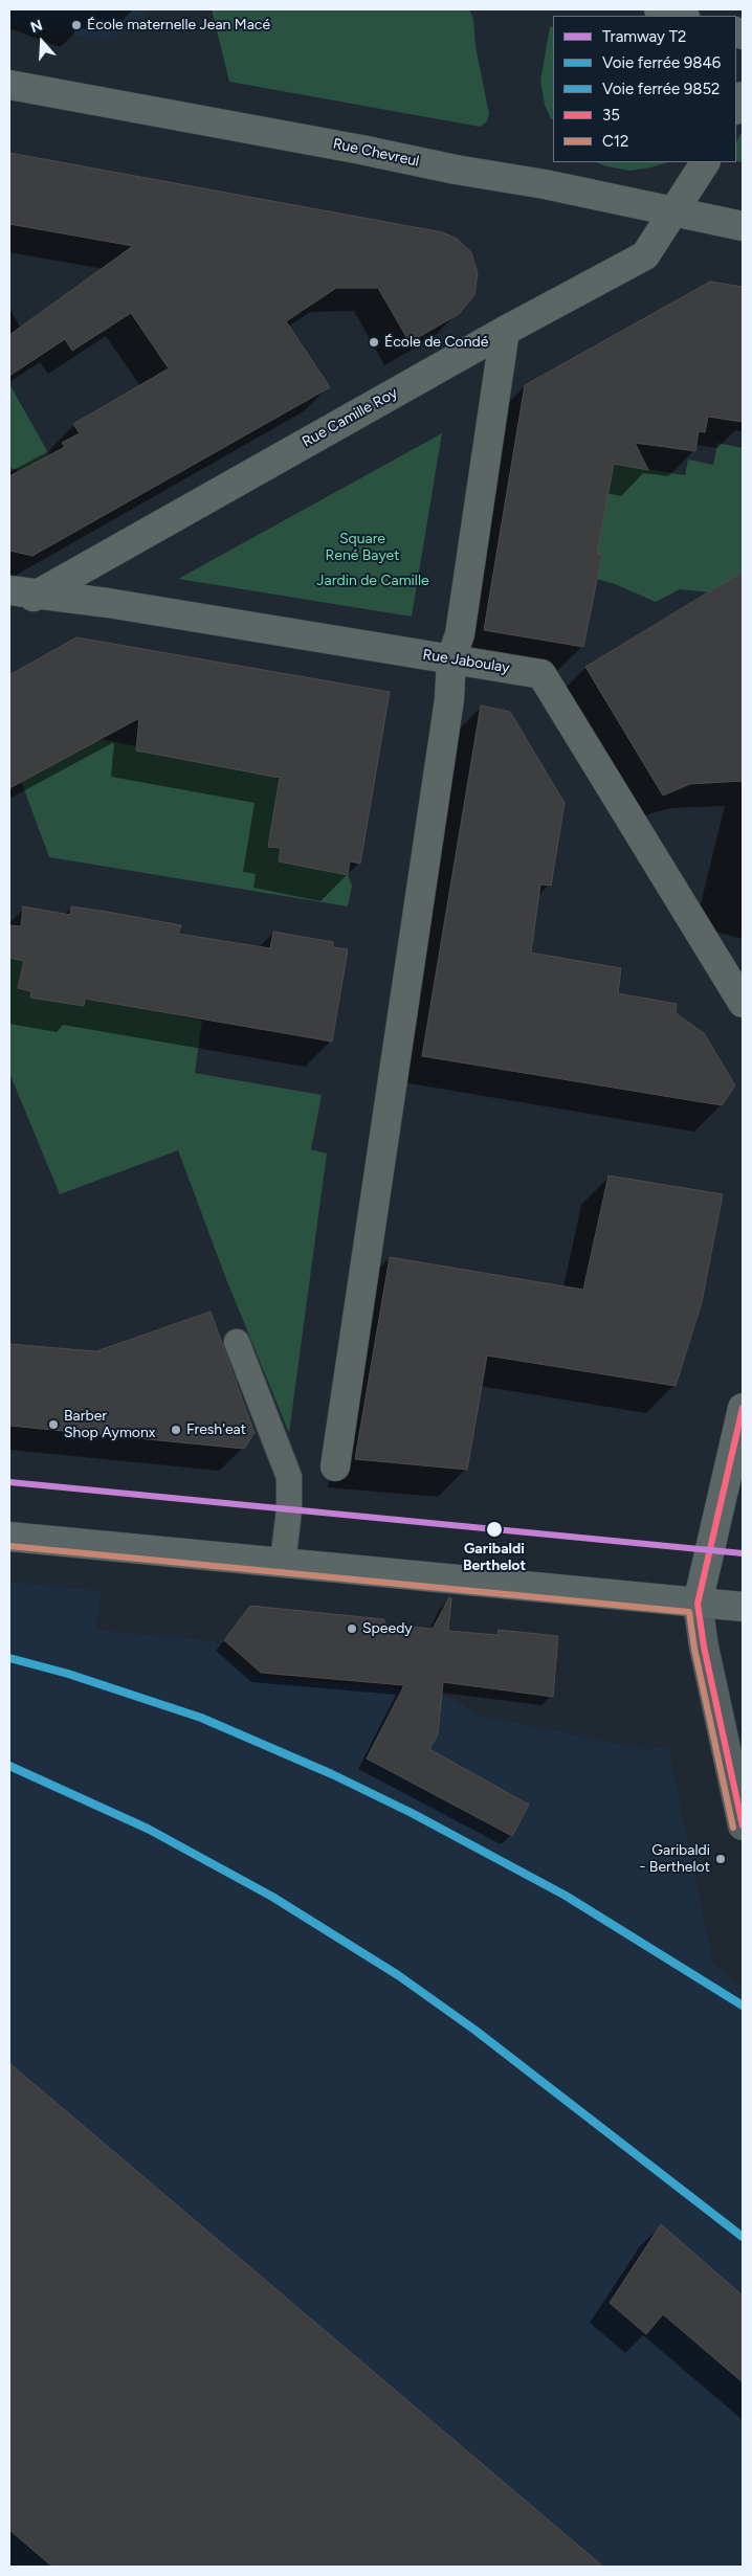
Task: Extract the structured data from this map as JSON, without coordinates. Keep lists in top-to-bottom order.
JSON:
{
  "streets": {
    "street": ["Rue Chevreul", "Rue Camille Roy", "Rue Jaboulay"]
  },
  "crossings": [
    ["Rue Chevreul", "Rue Camille Roy"],
    ["Rue Camille Roy", "Rue Jaboulay"]
  ],
  "parks": ["Square René Bayet", "Jardin de Camille"],
  "places": [
    "École maternelle Jean Macé",
    "École de Condé",
    "Barber Shop Aymonx",
    "Fresh'eat",
    "Garibaldi Berthelot",
    "Speedy",
    "Garibaldi - Berthelot"
  ],
  "lines": [
    "transit line 35",
    "tram line T2",
    "transit line C12",
    "rail line 9852",
    "rail line 9846"
  ],
  "legend": [
    "Tramway T2",
    "Voie ferrée 9846",
    "Voie ferrée 9852",
    "35",
    "C12"
  ],
  "north": "top"
}
